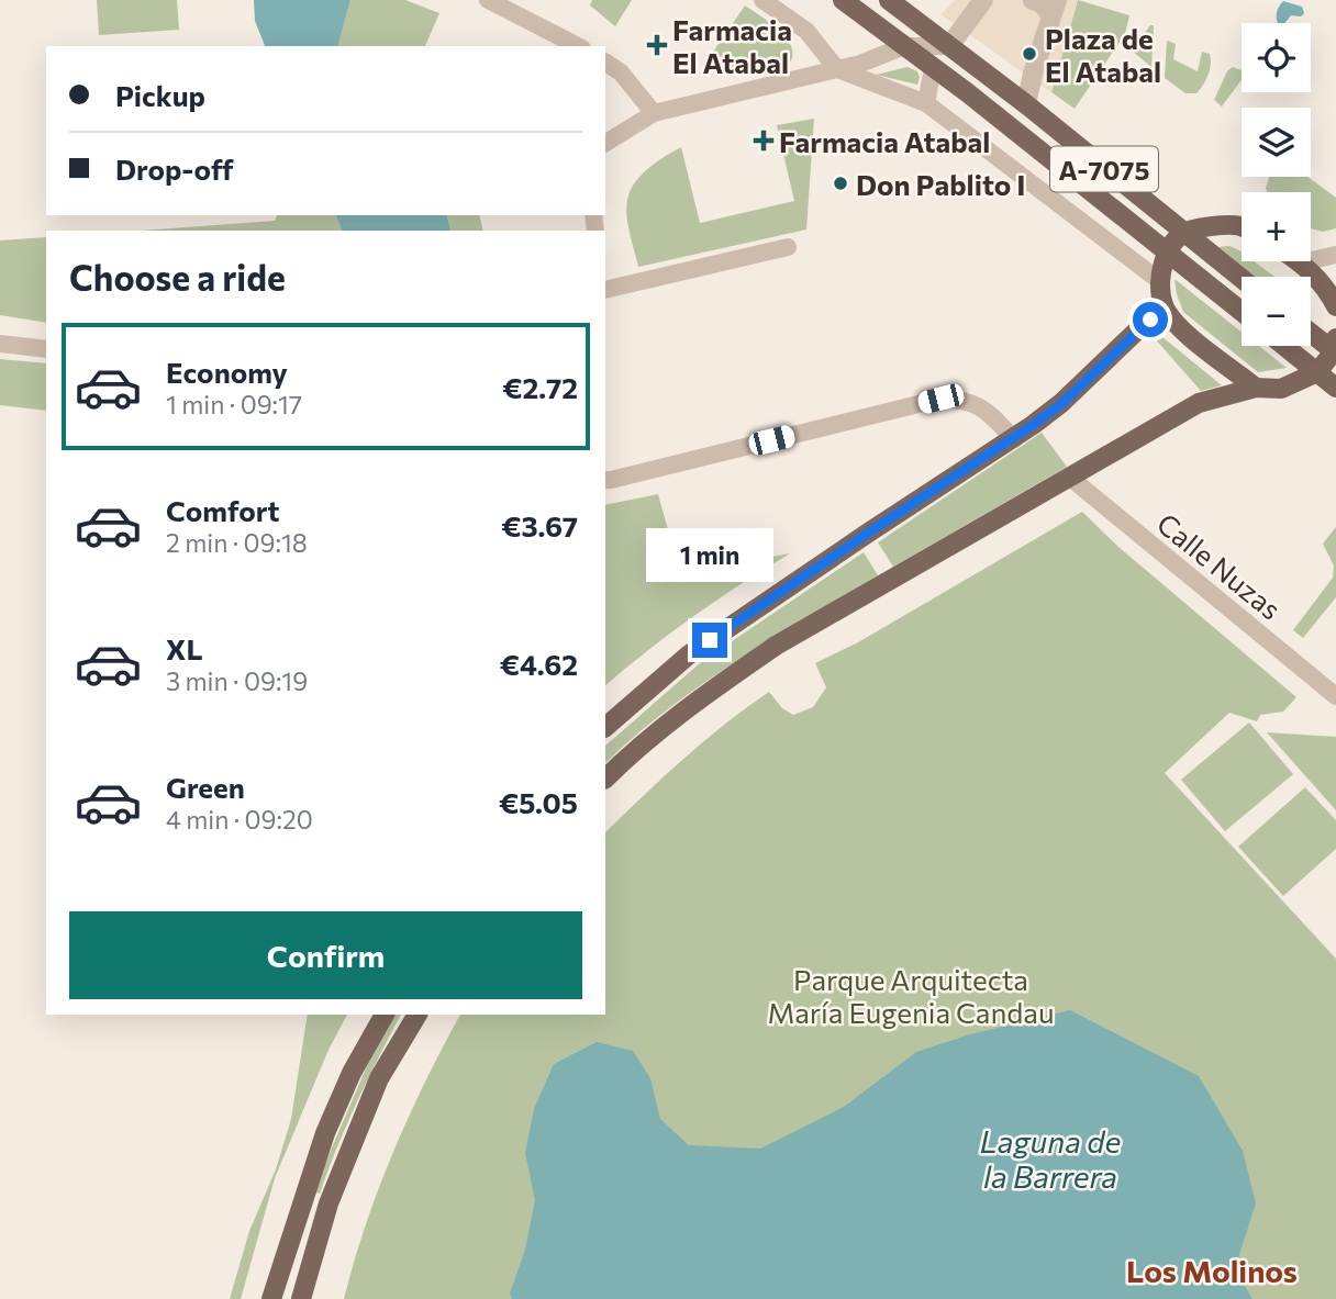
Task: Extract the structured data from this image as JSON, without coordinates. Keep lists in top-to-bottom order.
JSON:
{
  "streets": {
    "main road": ["A-7075"],
    "street": ["Calle Nuzas"]
  },
  "districts": ["Los Molinos"],
  "water": ["Laguna de la Barrera"],
  "parks": ["Parque Arquitecta María Eugenia Candau"],
  "places": {
    "health": ["Farmacia El Atabal", "Farmacia Atabal"],
    "other": ["Plaza de El Atabal", "Don Pablito I"]
  },
  "page": {
    "map_buttons": ["+", "−"],
    "banner": ["Pickup", "Drop-off"],
    "heading": "Choose a ride",
    "list": [
      {
        "name": "Economy",
        "note": "1 min · 09:17",
        "value": "€2.72"
      },
      {
        "name": "Comfort",
        "note": "2 min · 09:18",
        "value": "€3.67"
      },
      {
        "name": "XL",
        "note": "3 min · 09:19",
        "value": "€4.62"
      },
      {
        "name": "Green",
        "note": "4 min · 09:20",
        "value": "€5.05"
      }
    ],
    "bubble": "1 min",
    "buttons": "Confirm"
  }
}
